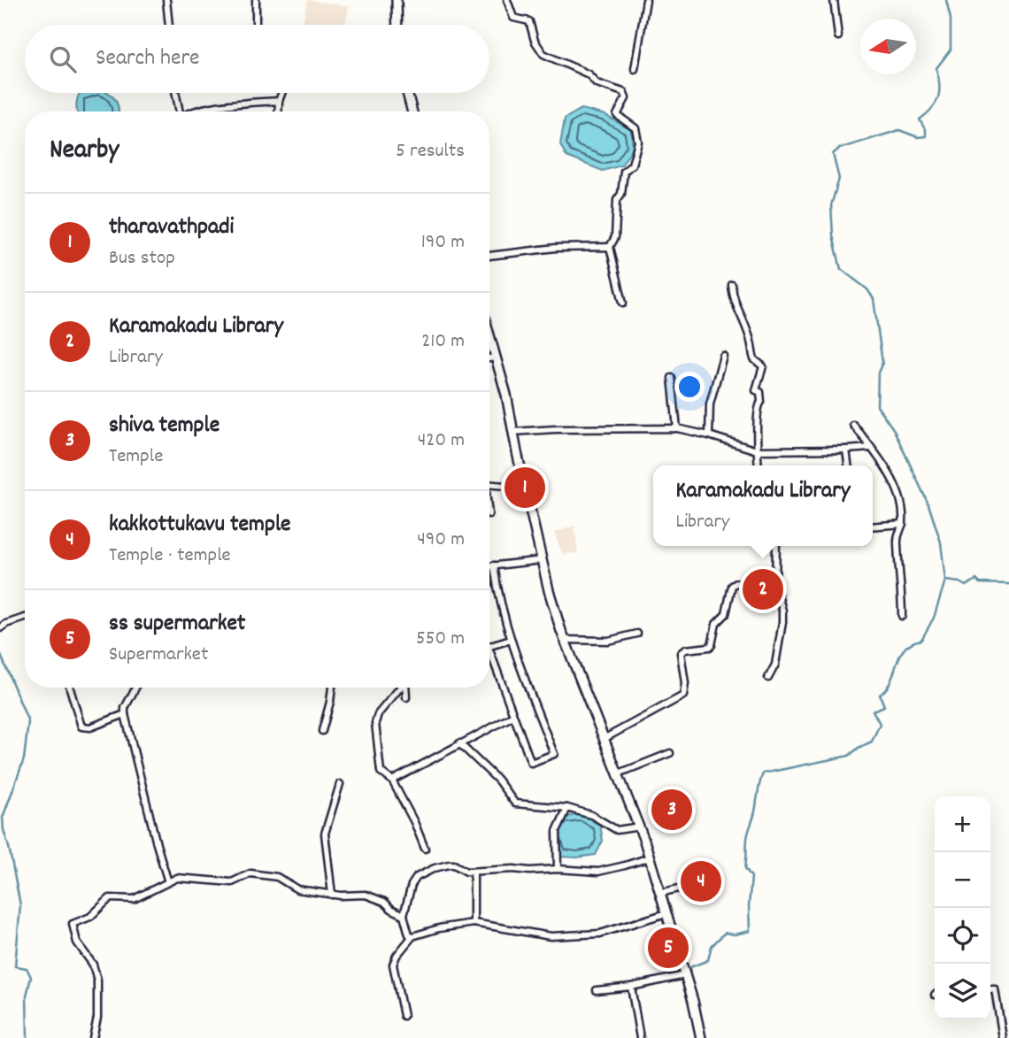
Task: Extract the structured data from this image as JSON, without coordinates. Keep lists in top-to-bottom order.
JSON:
{
  "north": "left",
  "page": {
    "search": "Search here",
    "heading": ["Nearby", "5 results"],
    "list": [
      {
        "mark": "1",
        "name": "tharavathpadi",
        "note": "Bus stop",
        "value": "190 m"
      },
      {
        "mark": "2",
        "name": "Karamakadu Library",
        "note": "Library",
        "value": "210 m"
      },
      {
        "mark": "3",
        "name": "shiva temple",
        "note": "Temple",
        "value": "420 m"
      },
      {
        "mark": "4",
        "name": "kakkottukavu temple",
        "note": "Temple · temple",
        "value": "490 m"
      },
      {
        "mark": "5",
        "name": "ss supermarket",
        "note": "Supermarket",
        "value": "550 m"
      }
    ],
    "pins": [
      "1",
      "2",
      "3",
      "4",
      "5"
    ],
    "popup": ["Karamakadu Library", "Library"],
    "map_buttons": ["+", "−"]
  }
}
